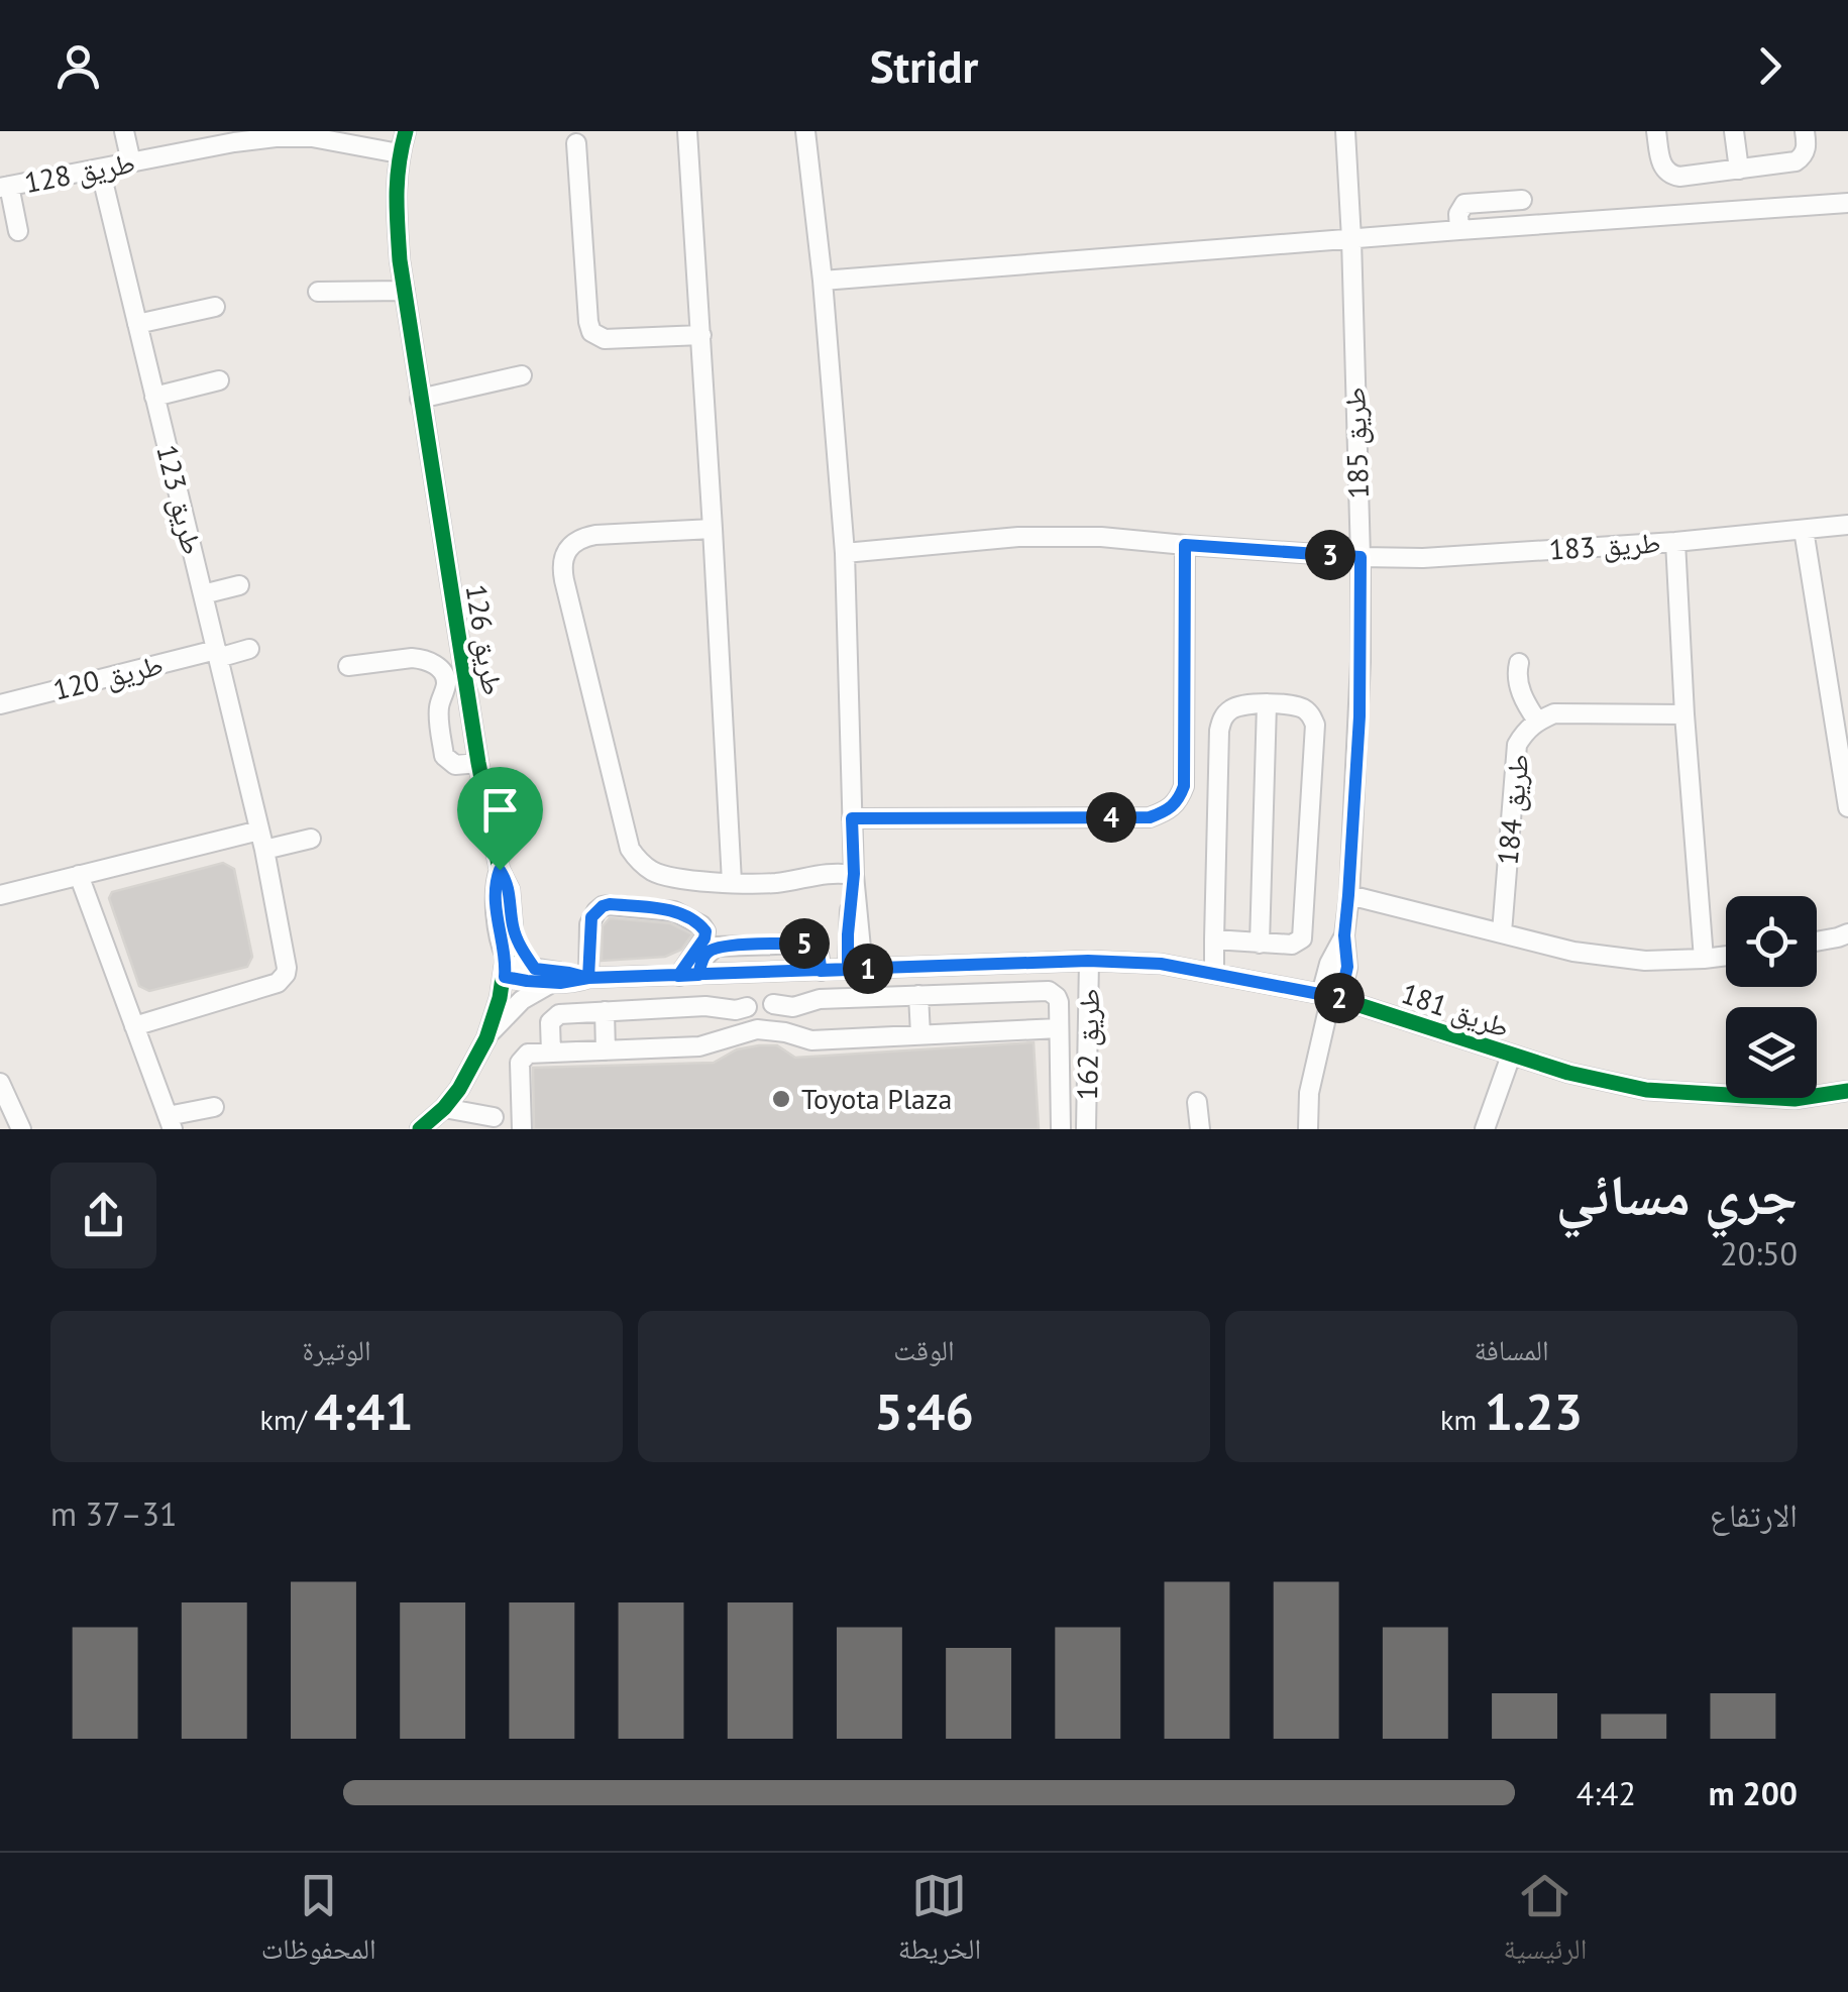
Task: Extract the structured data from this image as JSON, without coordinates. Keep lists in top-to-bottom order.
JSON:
{
  "streets": {
    "street": [
      "طريق 128",
      "طريق 185",
      "طريق 123",
      "طريق 183",
      "طريق 126",
      "طريق 120",
      "طريق 184",
      "طريق 181",
      "طريق 162"
    ]
  },
  "crossings": [
    ["طريق 128", "طريق 123"],
    ["طريق 128", "طريق 126"],
    ["طريق 185", "طريق 183"],
    ["طريق 185", "طريق 181"],
    ["طريق 123", "طريق 120"],
    ["طريق 126", "طريق 181"],
    ["طريق 181", "طريق 162"]
  ],
  "places": ["Toyota Plaza"],
  "page": {
    "header": "Stridr",
    "pins": [
      "3",
      "4",
      "5",
      "1",
      "2"
    ],
    "heading": ["جري مسائي", "20:50"],
    "stats": [
      ["المسافة", "1.23 km"],
      ["الوقت", "5:46"],
      ["الوتيرة", "4:41 /km"]
    ],
    "chart": ["الارتفاع", "31–37 m"],
    "list": [
      {
        "name": "200 m",
        "note": "4:42"
      }
    ],
    "tabs": ["الرئيسية", "الخريطة", "المحفوظات"]
  }
}
